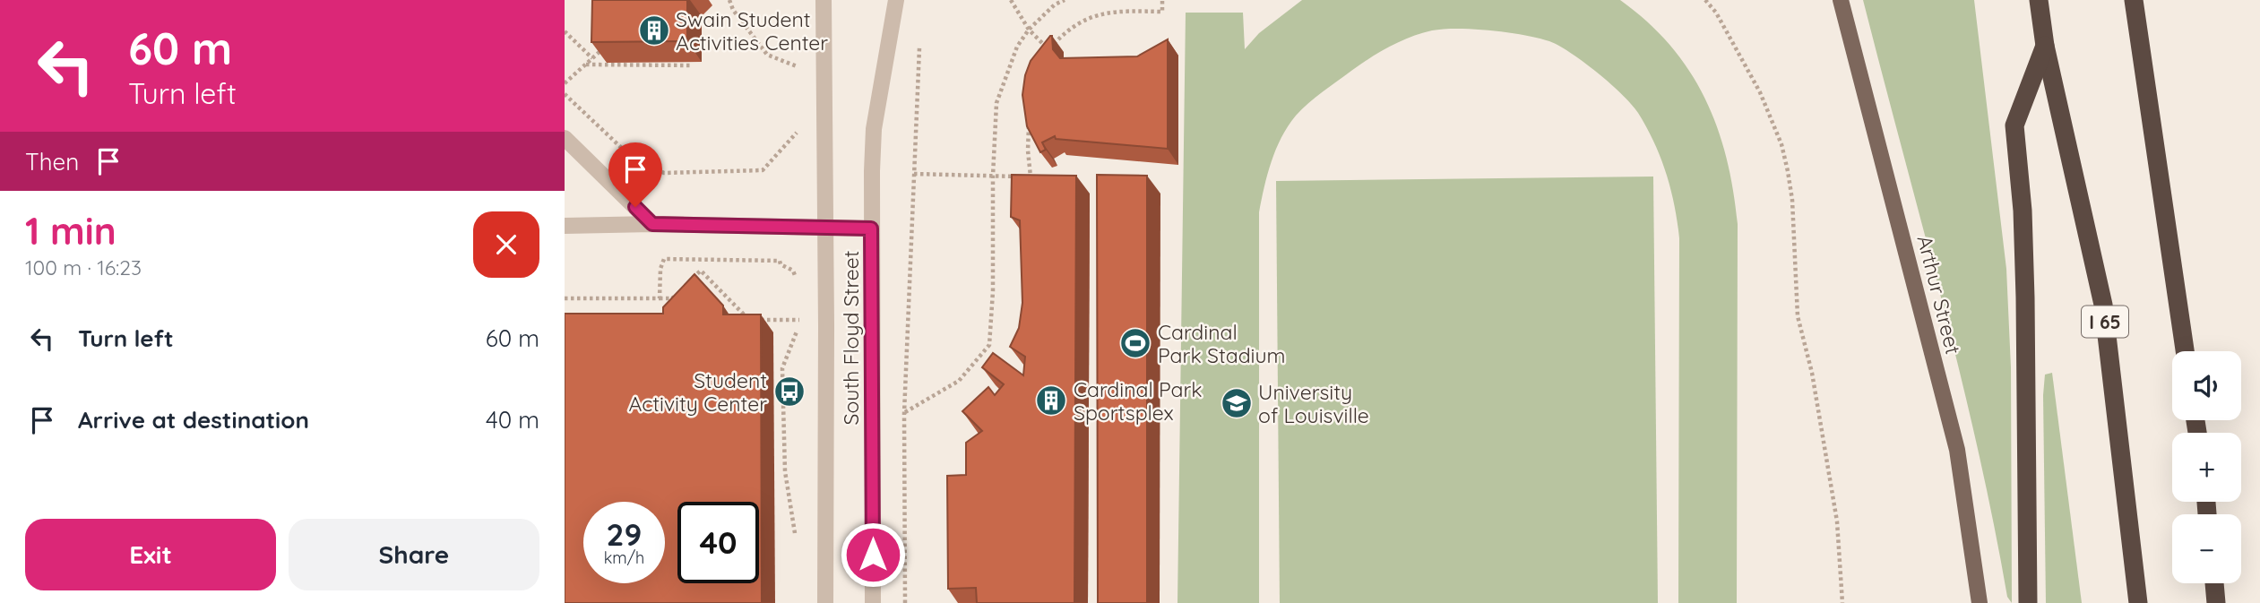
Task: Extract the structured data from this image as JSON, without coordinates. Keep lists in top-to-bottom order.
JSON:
{
  "streets": {
    "highway": ["I 65"],
    "main road": ["Arthur Street"],
    "street": ["South Floyd Street"]
  },
  "places": {
    "building": ["Swain Student Activities Center", "Cardinal Park Sportsplex"],
    "sports": ["Cardinal Park Stadium"],
    "bus stop": ["Student Activity Center"],
    "school or university": ["University of Louisville"]
  },
  "page": {
    "turn": ["60 m", "Turn left"],
    "then": "Then",
    "heading": ["1 min", "100 m · 16:23"],
    "list": [
      {
        "name": "Turn left",
        "value": "60 m"
      },
      {
        "name": "Arrive at destination",
        "value": "40 m"
      }
    ],
    "map_buttons": ["+", "−"],
    "speed": "29 km/h",
    "limit": "40",
    "buttons": ["Exit", "Share"]
  }
}
